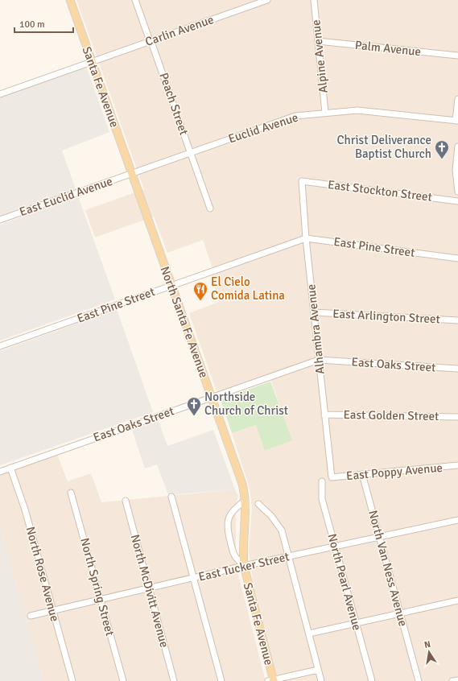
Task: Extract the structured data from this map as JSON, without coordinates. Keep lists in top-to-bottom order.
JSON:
{
  "streets": {
    "main road": ["Santa Fe Avenue", "North Santa Fe Avenue"],
    "street": [
      "Carlin Avenue",
      "Palm Avenue",
      "Alpine Avenue",
      "Peach Street",
      "Euclid Avenue",
      "East Stockton Street",
      "East Euclid Avenue",
      "East Pine Street",
      "East Arlington Street",
      "Alhambra Avenue",
      "East Oaks Street",
      "East Golden Street",
      "East Poppy Avenue",
      "East Tucker Street",
      "North Van Ness Avenue",
      "North Rose Avenue",
      "North Pearl Avenue",
      "North Spring Street",
      "North McDivitt Avenue"
    ]
  },
  "crossings": [
    ["Carlin Avenue", "Santa Fe Avenue"],
    ["Carlin Avenue", "Peach Street"],
    ["Palm Avenue", "Alpine Avenue"],
    ["Alpine Avenue", "Euclid Avenue"],
    ["Santa Fe Avenue", "Euclid Avenue"],
    ["Santa Fe Avenue", "East Euclid Avenue"],
    ["Santa Fe Avenue", "North Santa Fe Avenue"],
    ["Santa Fe Avenue", "East Tucker Street"],
    ["Peach Street", "Euclid Avenue"],
    ["Euclid Avenue", "East Euclid Avenue"],
    ["Euclid Avenue", "North Santa Fe Avenue"],
    ["East Stockton Street", "Alhambra Avenue"],
    ["East Euclid Avenue", "North Santa Fe Avenue"],
    ["East Pine Street", "North Santa Fe Avenue"],
    ["East Pine Street", "Alhambra Avenue"],
    ["East Arlington Street", "Alhambra Avenue"],
    ["North Santa Fe Avenue", "East Oaks Street"],
    ["North Santa Fe Avenue", "East Tucker Street"],
    ["Alhambra Avenue", "East Oaks Street"],
    ["Alhambra Avenue", "East Golden Street"],
    ["Alhambra Avenue", "East Poppy Avenue"],
    ["East Oaks Street", "North Rose Avenue"],
    ["East Poppy Avenue", "North Van Ness Avenue"],
    ["East Tucker Street", "North Van Ness Avenue"],
    ["East Tucker Street", "North Rose Avenue"],
    ["East Tucker Street", "North Pearl Avenue"],
    ["East Tucker Street", "North Spring Street"],
    ["East Tucker Street", "North McDivitt Avenue"]
  ],
  "places": {
    "church": ["Christ Deliverance Baptist Church", "Northside Church of Christ"],
    "restaurant": ["El Cielo Comida Latina"]
  },
  "scale_bar": "100 m",
  "north": "top"
}
